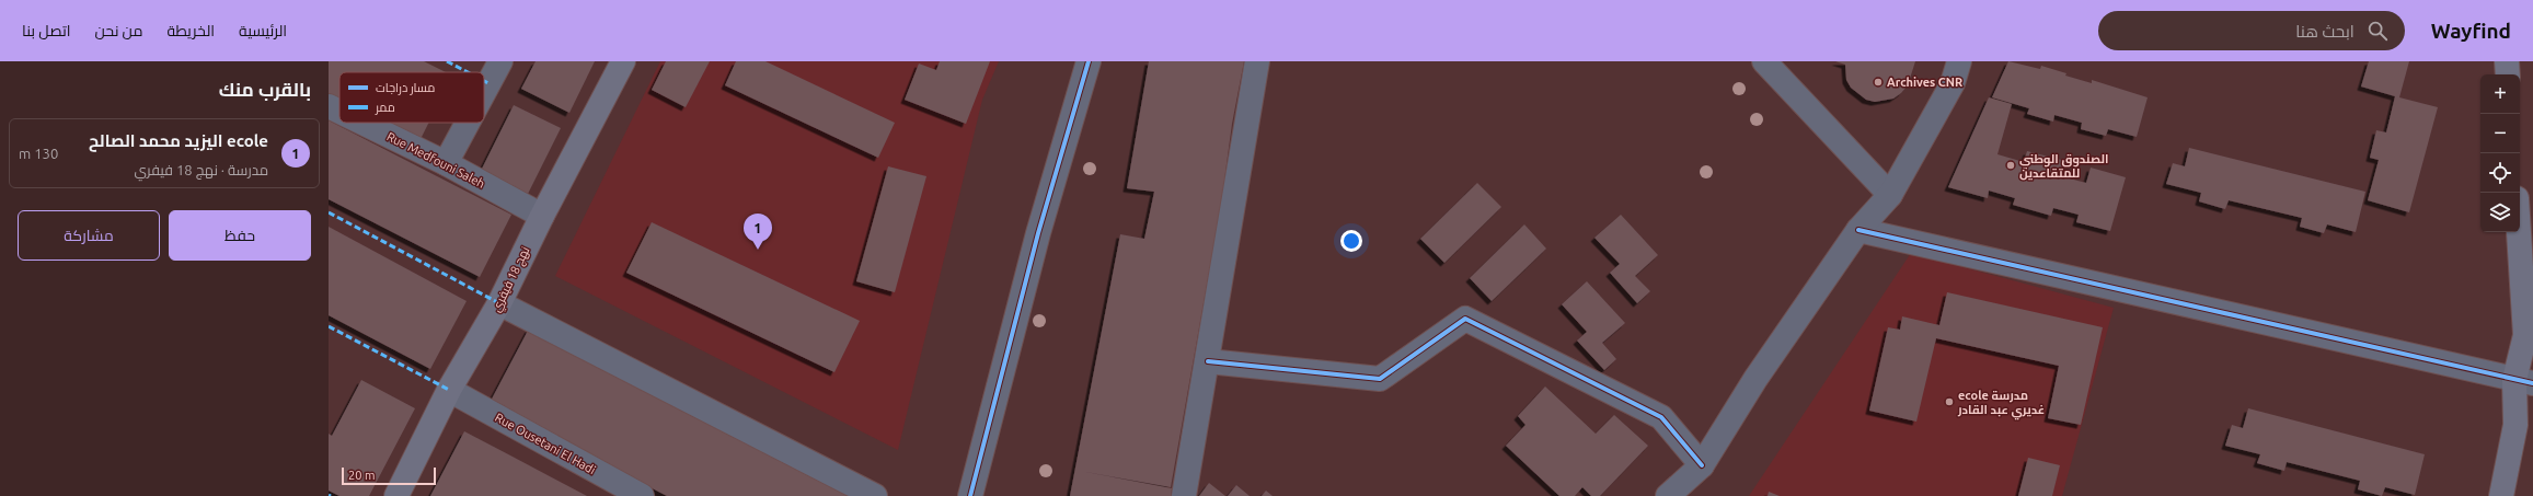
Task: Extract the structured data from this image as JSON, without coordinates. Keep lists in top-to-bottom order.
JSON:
{
  "streets": {
    "main road": ["نهج 18 فيفري"],
    "street": ["Rue Medfouni Saleh", "Rue Ousetani El Hadi"]
  },
  "crossings": [
    ["Rue Medfouni Saleh", "نهج 18 فيفري"],
    ["نهج 18 فيفري", "Rue Ousetani El Hadi"]
  ],
  "places": ["Archives CNR", "الصندوق الوطني للمتقاعدين", "ecole مدرسة غديري عبد القادر"],
  "legend": ["مسار دراجات", "ممر"],
  "scale_bar": "20 m",
  "page": {
    "header": "Wayfind",
    "search": "ابحث هنا",
    "nav": [
      "الرئيسية",
      "الخريطة",
      "من نحن",
      "اتصل بنا"
    ],
    "heading": "بالقرب منك",
    "map_buttons": ["+", "−"],
    "list": [
      {
        "mark": "1",
        "name": "ecole اليزيد محمد الصالح",
        "note": "مدرسة · نهج 18 فيفري",
        "value": "130 m"
      }
    ],
    "buttons": ["حفظ", "مشاركة"],
    "pins": "1",
    "scale": "20 m"
  }
}
